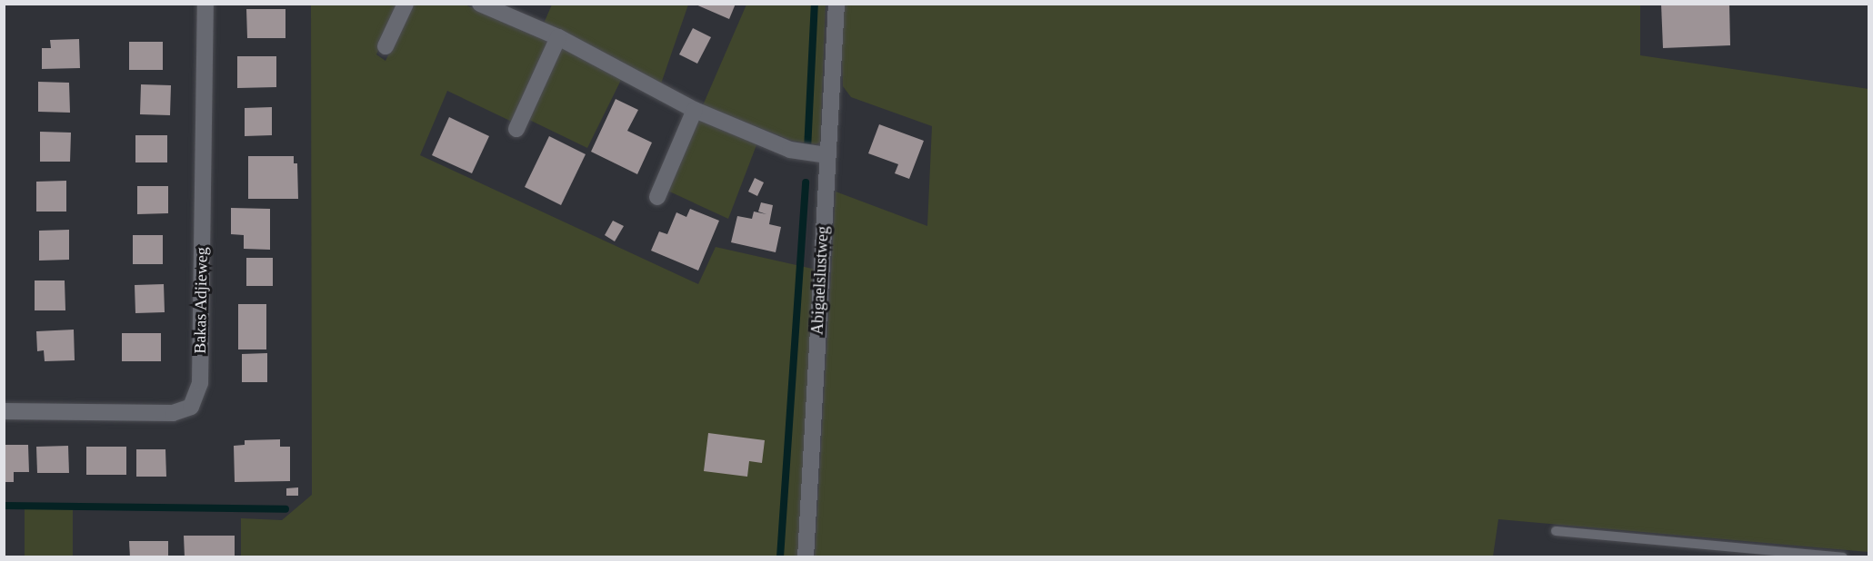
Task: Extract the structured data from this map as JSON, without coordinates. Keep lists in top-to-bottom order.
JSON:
{
  "streets": {
    "street": ["Abigaelslustweg", "Bakas Adjieweg"]
  }
}
